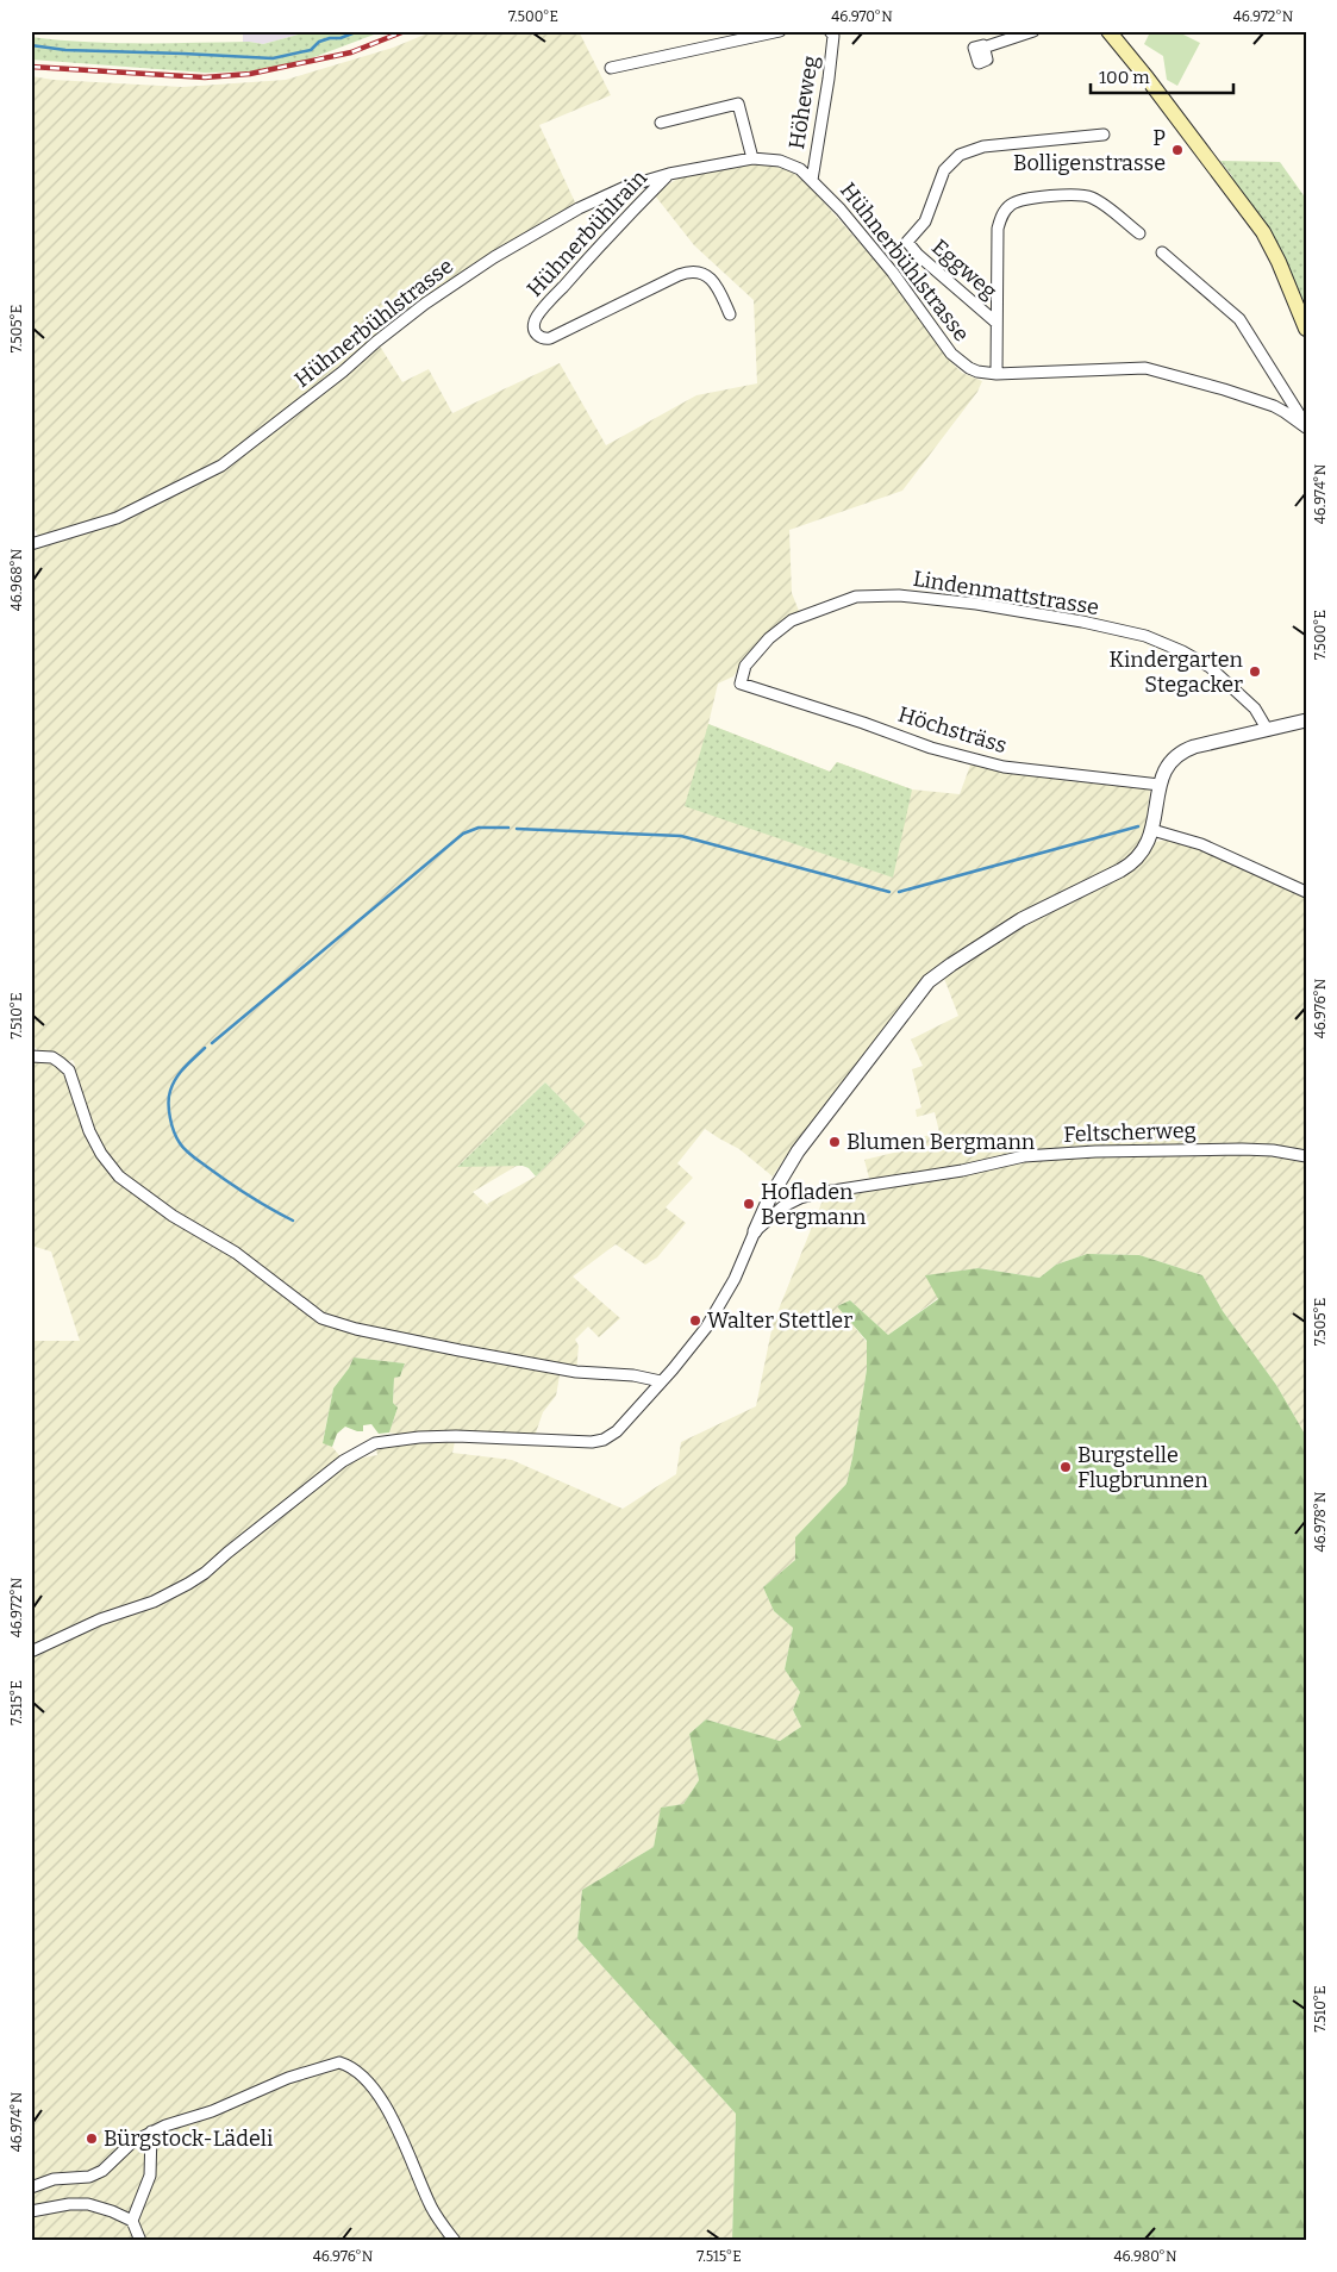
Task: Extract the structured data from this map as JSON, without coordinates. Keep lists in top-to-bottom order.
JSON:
{
  "streets": {
    "street": [
      "Höheweg",
      "Hühnerbühlrain",
      "Hühnerbühlstrasse",
      "Eggweg",
      "Lindenmattstrasse",
      "Höchsträss",
      "Feltscherweg"
    ]
  },
  "crossings": [
    ["Höheweg", "Hühnerbühlstrasse"],
    ["Hühnerbühlrain", "Hühnerbühlstrasse"],
    ["Hühnerbühlstrasse", "Eggweg"],
    ["Lindenmattstrasse", "Höchsträss"]
  ],
  "places": [
    "P Bolligenstrasse",
    "Kindergarten Stegacker",
    "Blumen Bergmann",
    "Hofladen Bergmann",
    "Walter Stettler",
    "Burgstelle Flugbrunnen",
    "Bürgstock-Lädeli"
  ],
  "scale_bar": "100 m",
  "coordinates": [
    "7.500°E",
    "46.970°N",
    "46.972°N",
    "7.505°E",
    "46.974°N",
    "46.968°N",
    "46.976°N",
    "7.510°E",
    "46.978°N",
    "7.515°E",
    "46.980°N"
  ]
}
